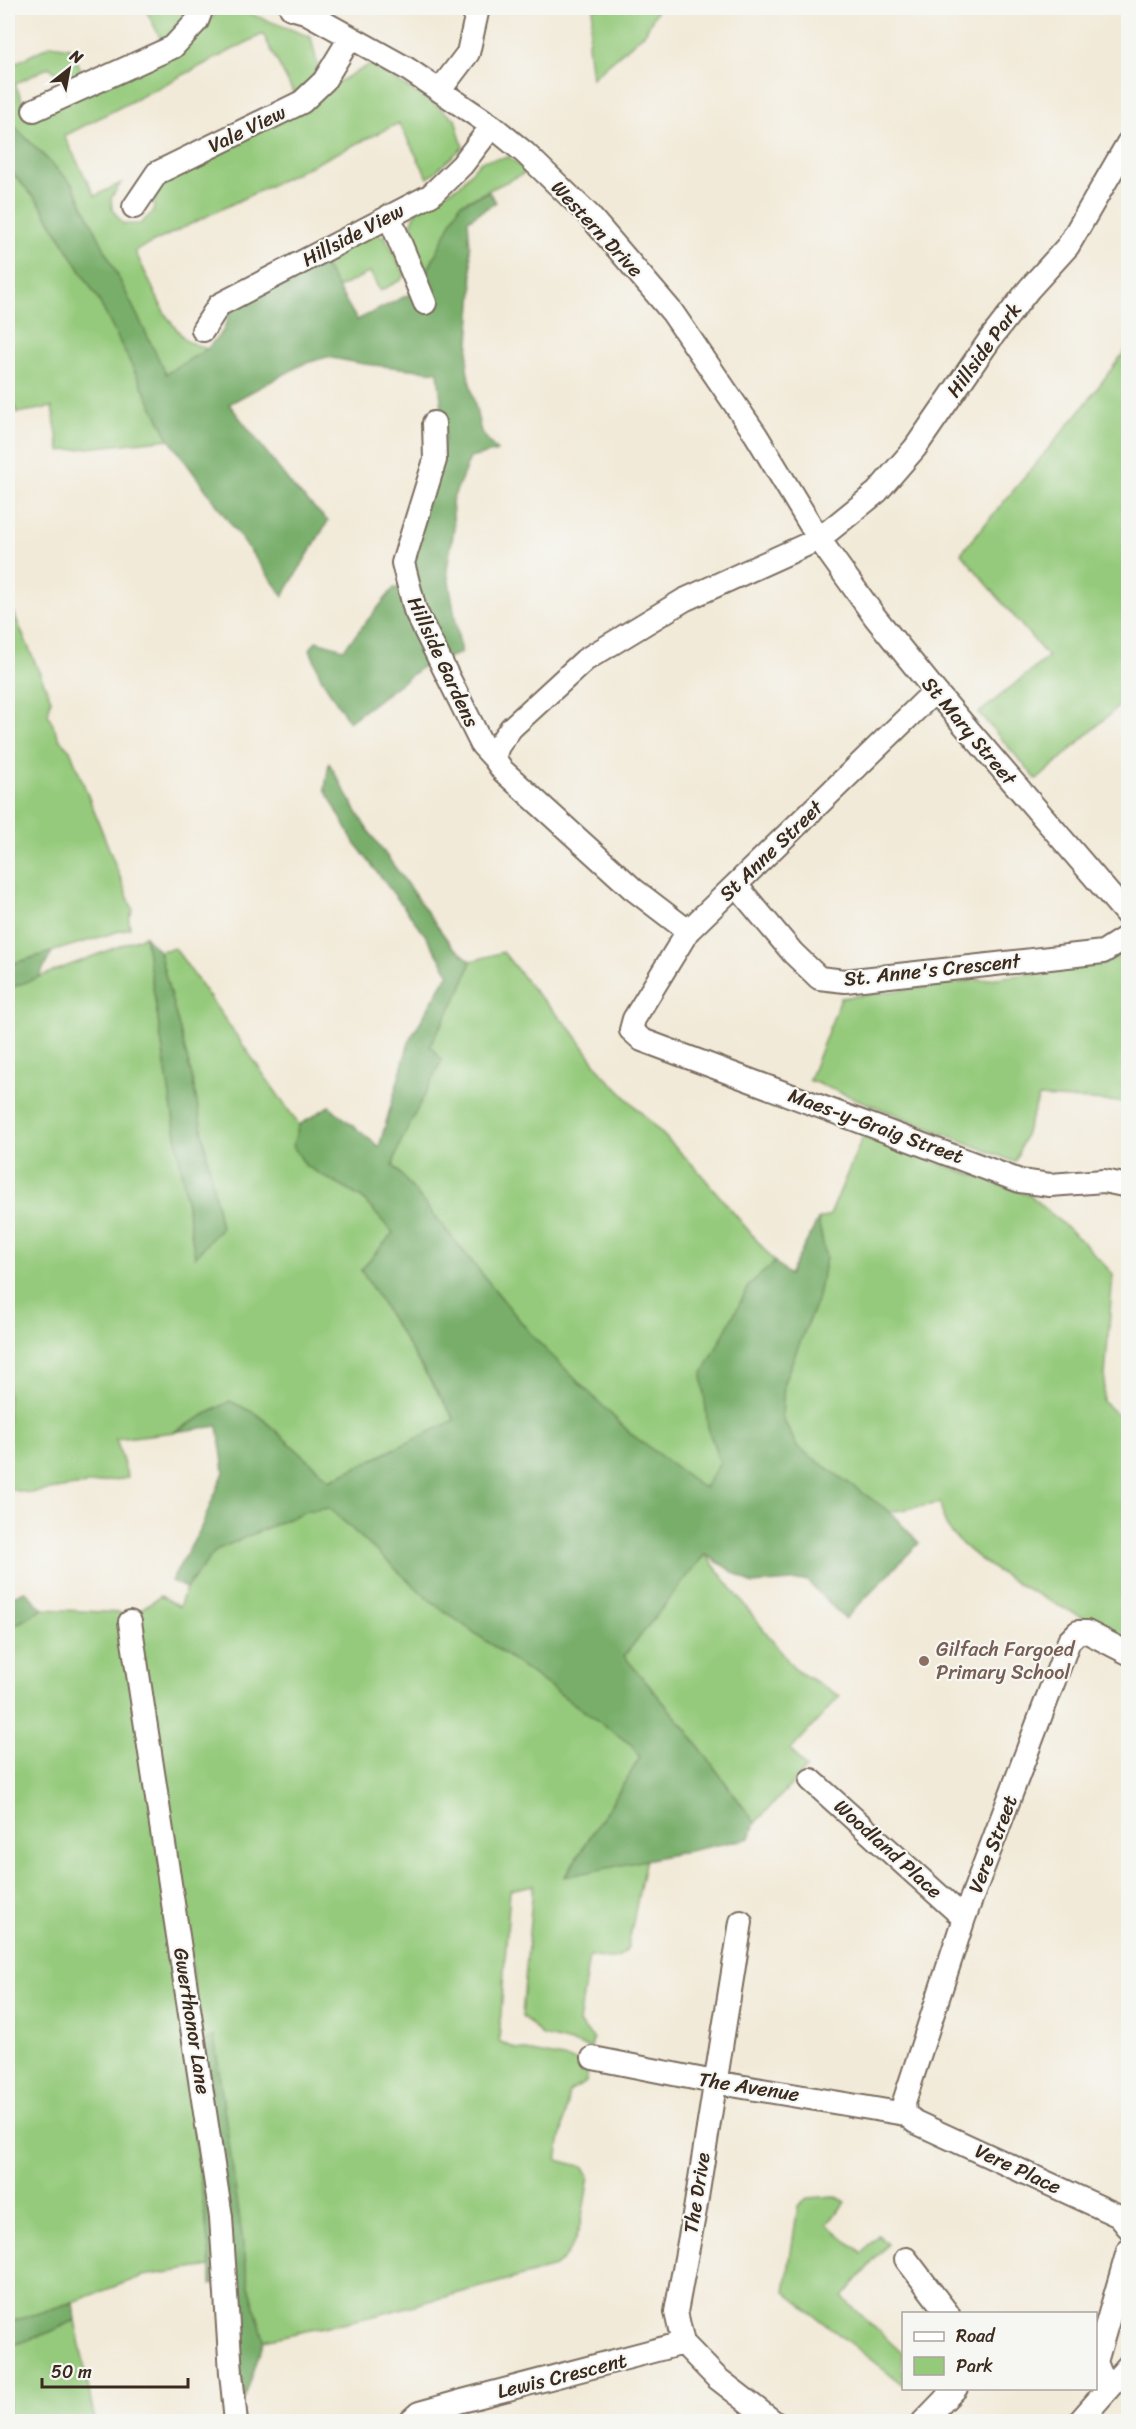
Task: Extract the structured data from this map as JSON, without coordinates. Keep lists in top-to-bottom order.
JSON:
{
  "streets": {
    "street": [
      "Vale View",
      "Western Drive",
      "Hillside View",
      "Hillside Park",
      "Hillside Gardens",
      "St Mary Street",
      "St Anne Street",
      "St. Anne's Crescent",
      "Maes-y-Graig Street",
      "Vere Street",
      "Woodland Place",
      "Gwerthonor Lane",
      "The Avenue",
      "Vere Place",
      "The Drive",
      "Lewis Crescent"
    ]
  },
  "crossings": [
    ["Vale View", "Western Drive"],
    ["Western Drive", "Hillside View"],
    ["Western Drive", "Hillside Park"],
    ["Western Drive", "St Mary Street"],
    ["Hillside Park", "Hillside Gardens"],
    ["Hillside Park", "St Mary Street"],
    ["Hillside Gardens", "St Anne Street"],
    ["St Mary Street", "St Anne Street"],
    ["St Anne Street", "St. Anne's Crescent"],
    ["St Anne Street", "Maes-y-Graig Street"],
    ["Vere Street", "Woodland Place"],
    ["Vere Street", "The Avenue"],
    ["Vere Street", "Vere Place"],
    ["The Avenue", "Vere Place"],
    ["The Avenue", "The Drive"],
    ["The Drive", "Lewis Crescent"]
  ],
  "places": ["Gilfach Fargoed Primary School"],
  "legend": ["Road", "Park"],
  "scale_bar": "50 m",
  "north": "top right"
}
